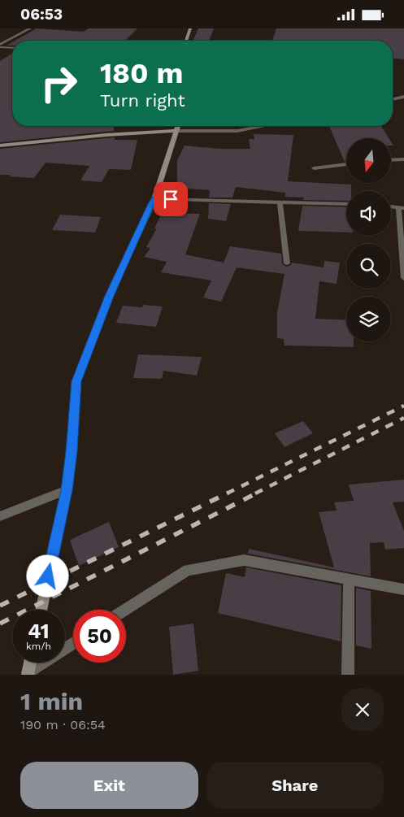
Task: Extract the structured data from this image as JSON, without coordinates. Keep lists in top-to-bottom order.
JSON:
{
  "north": "bottom",
  "page": {
    "status": "06:53",
    "turn": ["180 m", "Turn right"],
    "speed": "41 km/h",
    "limit": "50",
    "heading": ["1 min", "190 m · 06:54"],
    "buttons": ["Exit", "Share"]
  }
}
